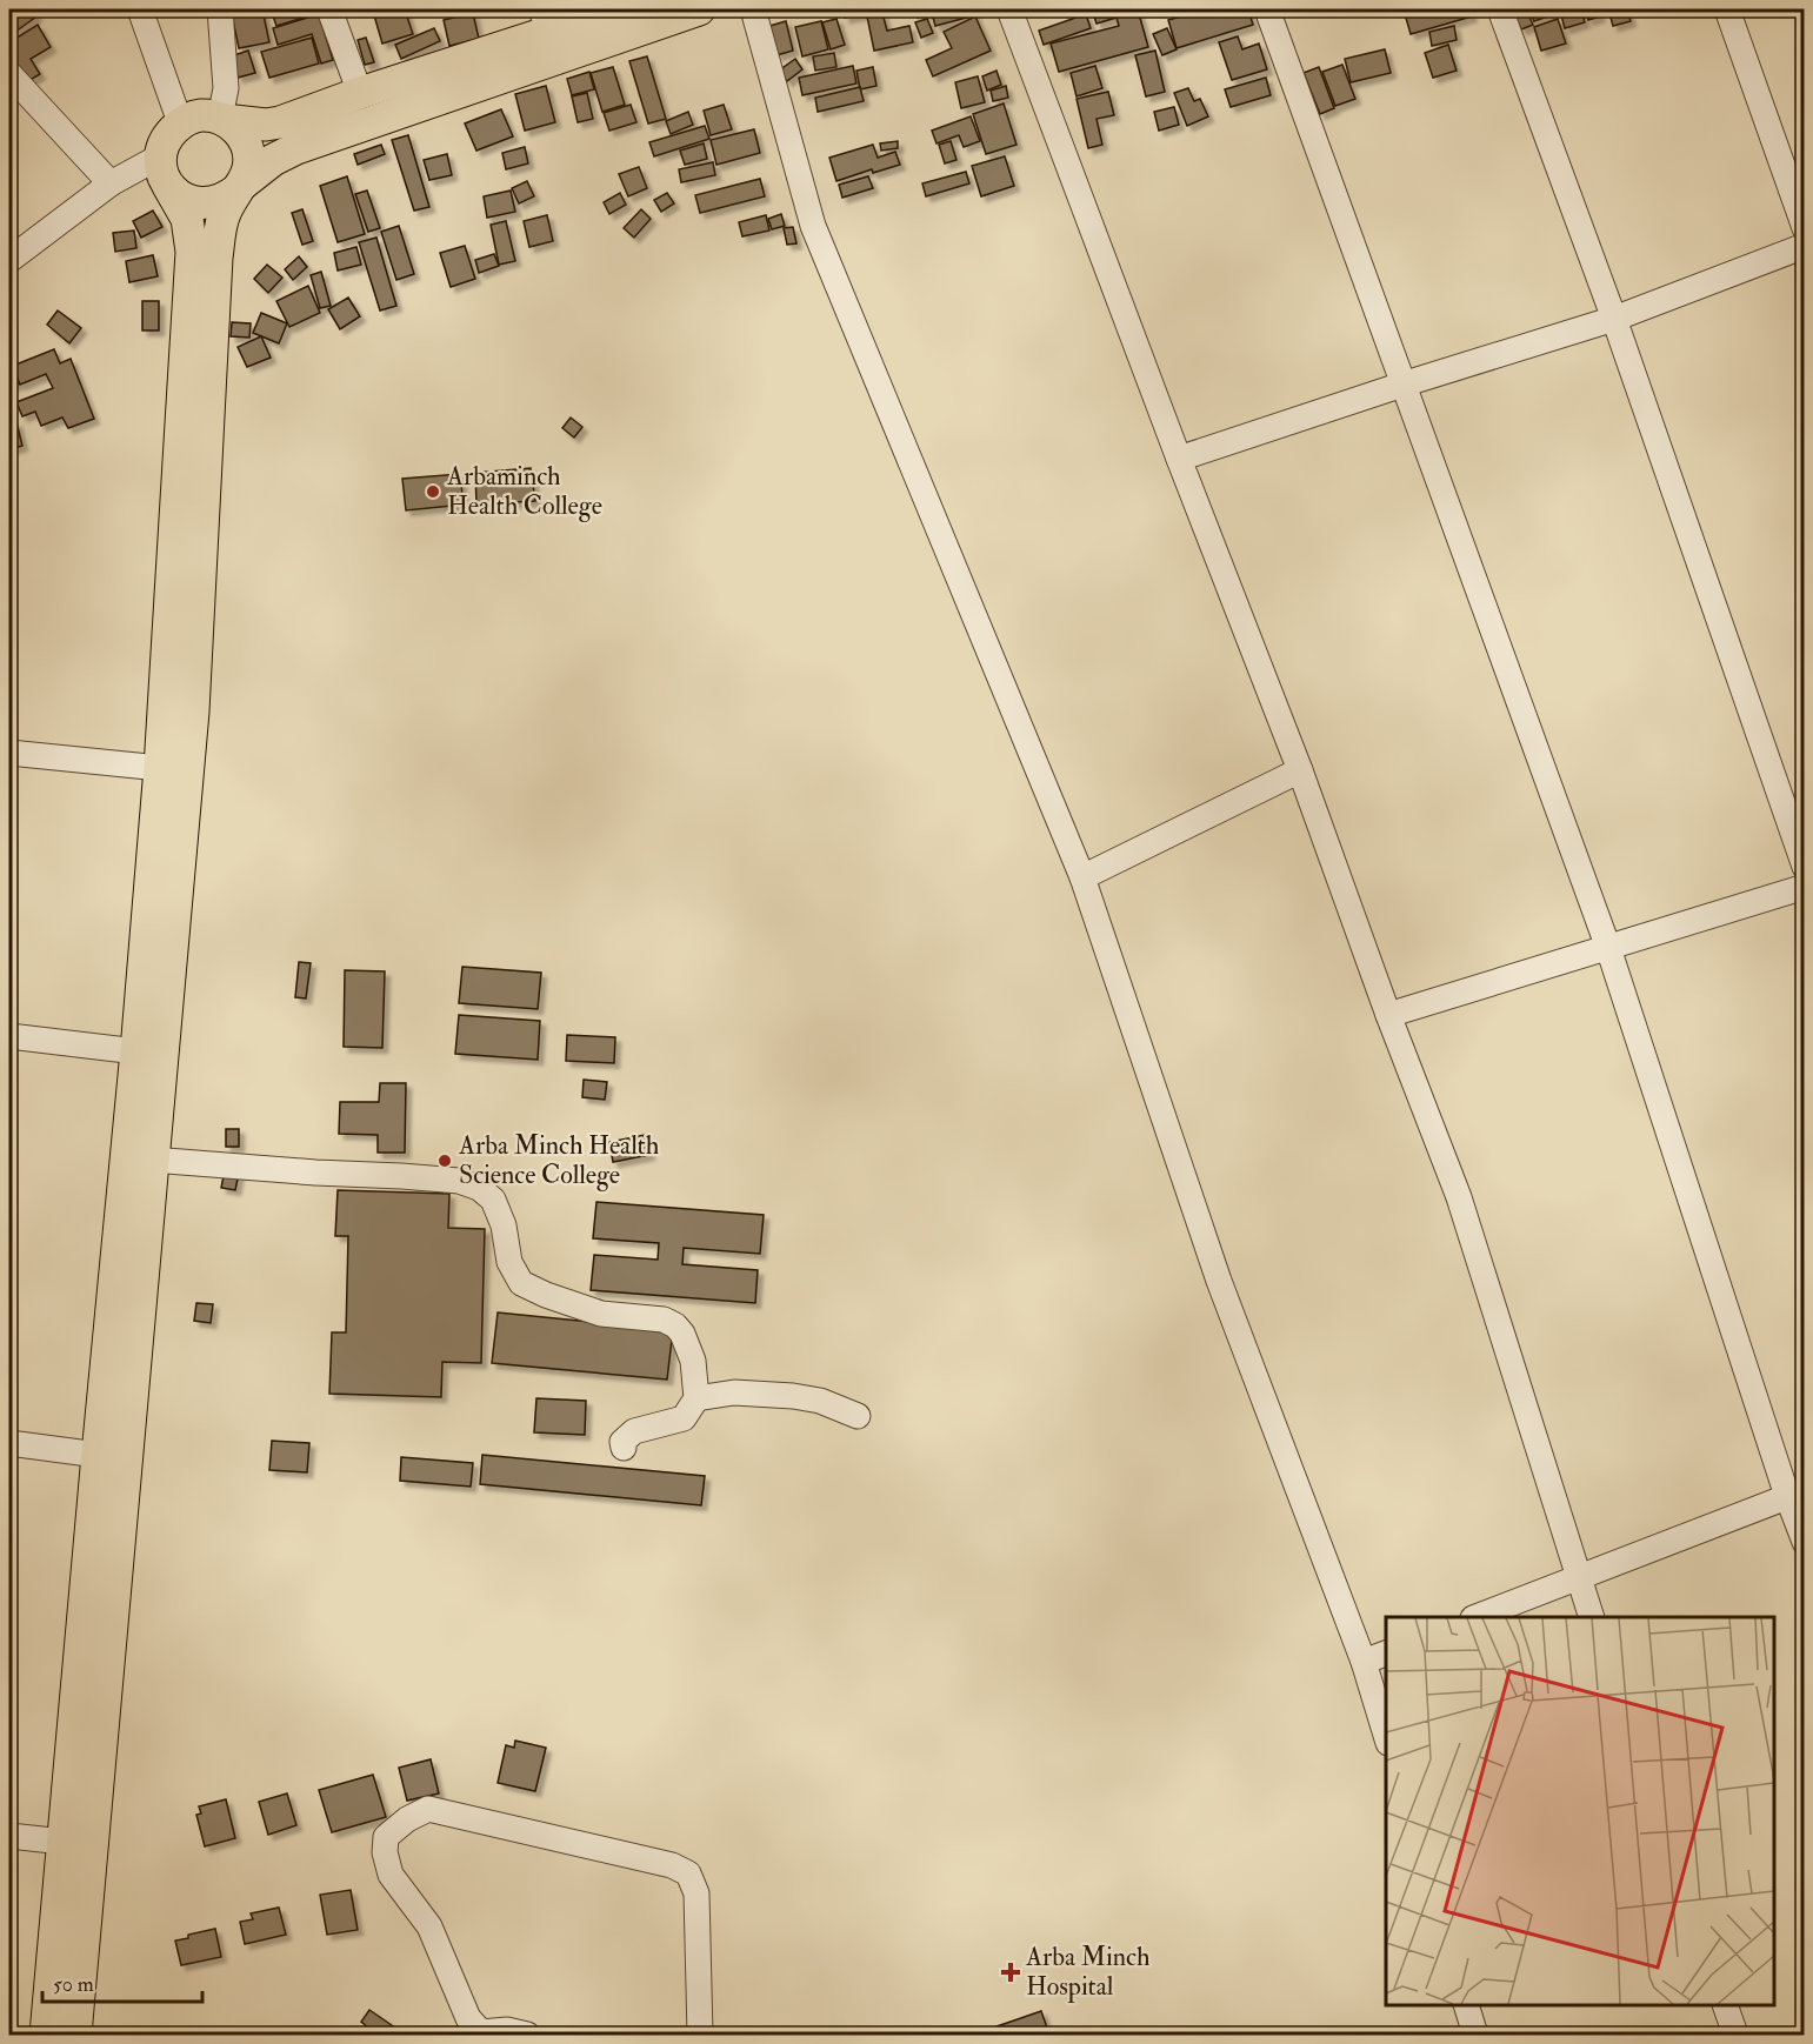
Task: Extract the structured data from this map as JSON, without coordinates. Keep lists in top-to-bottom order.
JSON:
{
  "places": {
    "other": ["Arbaminch Health College", "Arba Minch Health Science College"],
    "health": ["Arba Minch Hospital"]
  },
  "scale_bar": "50 m"
}
